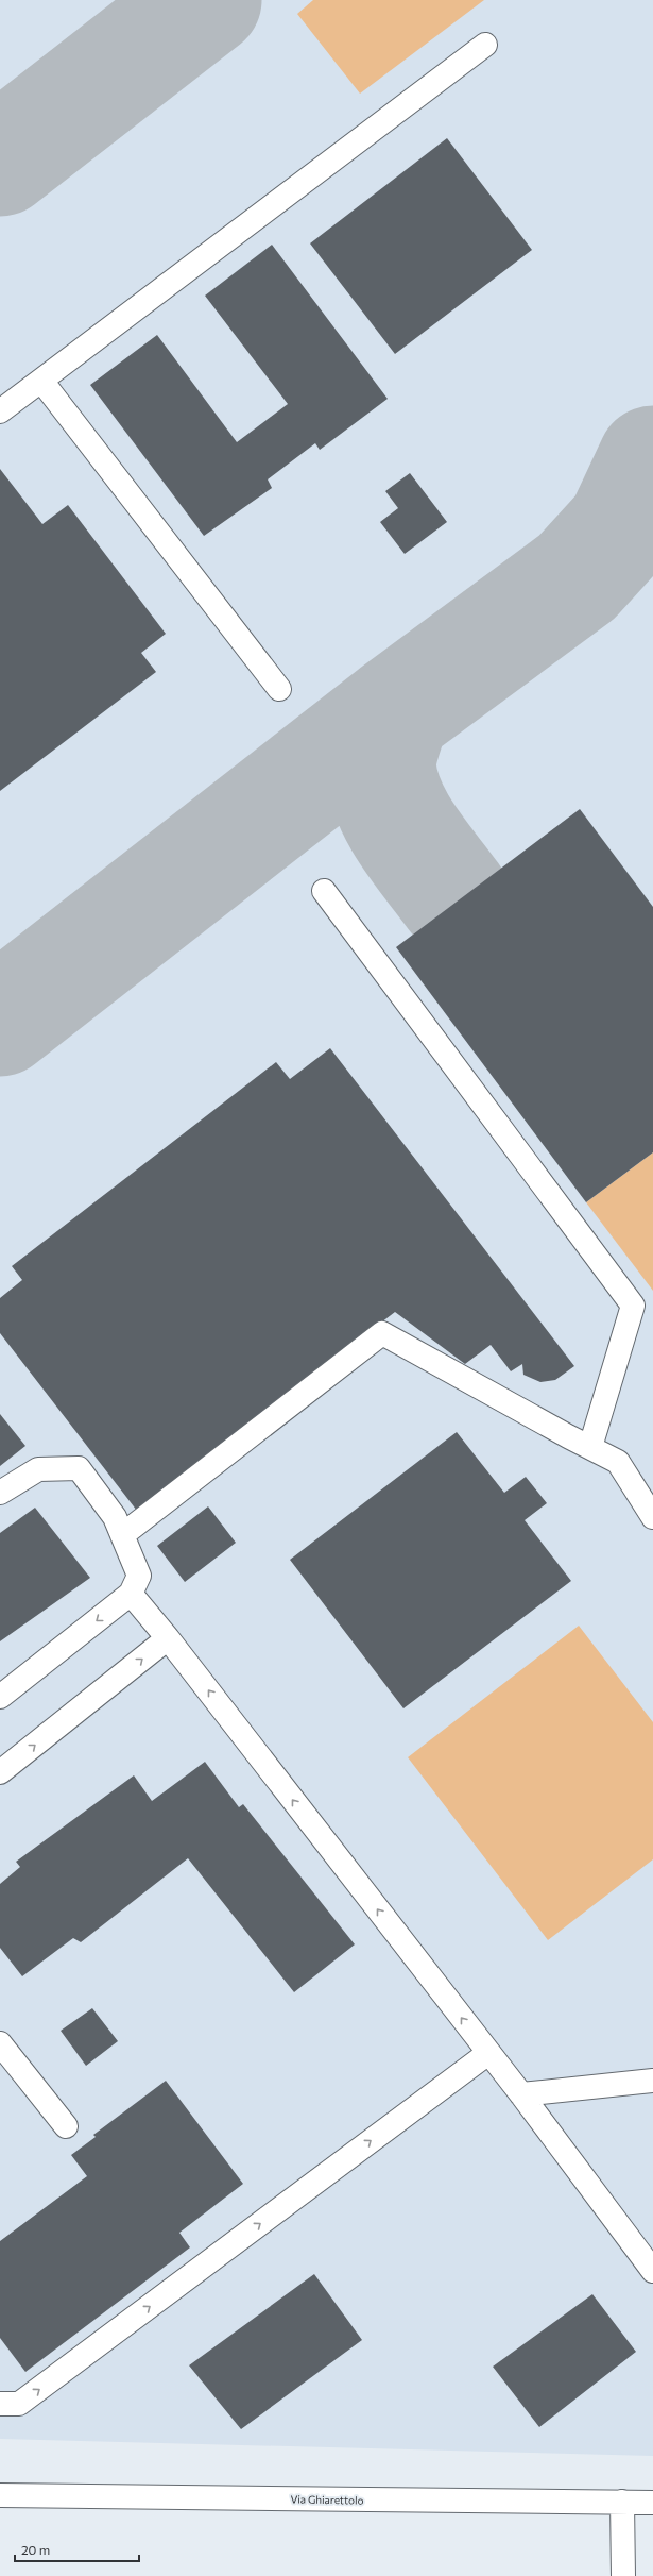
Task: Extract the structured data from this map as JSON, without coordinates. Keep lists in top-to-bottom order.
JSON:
{
  "streets": {
    "street": ["Via Ghiarettolo"]
  },
  "scale_bar": "20 m"
}
